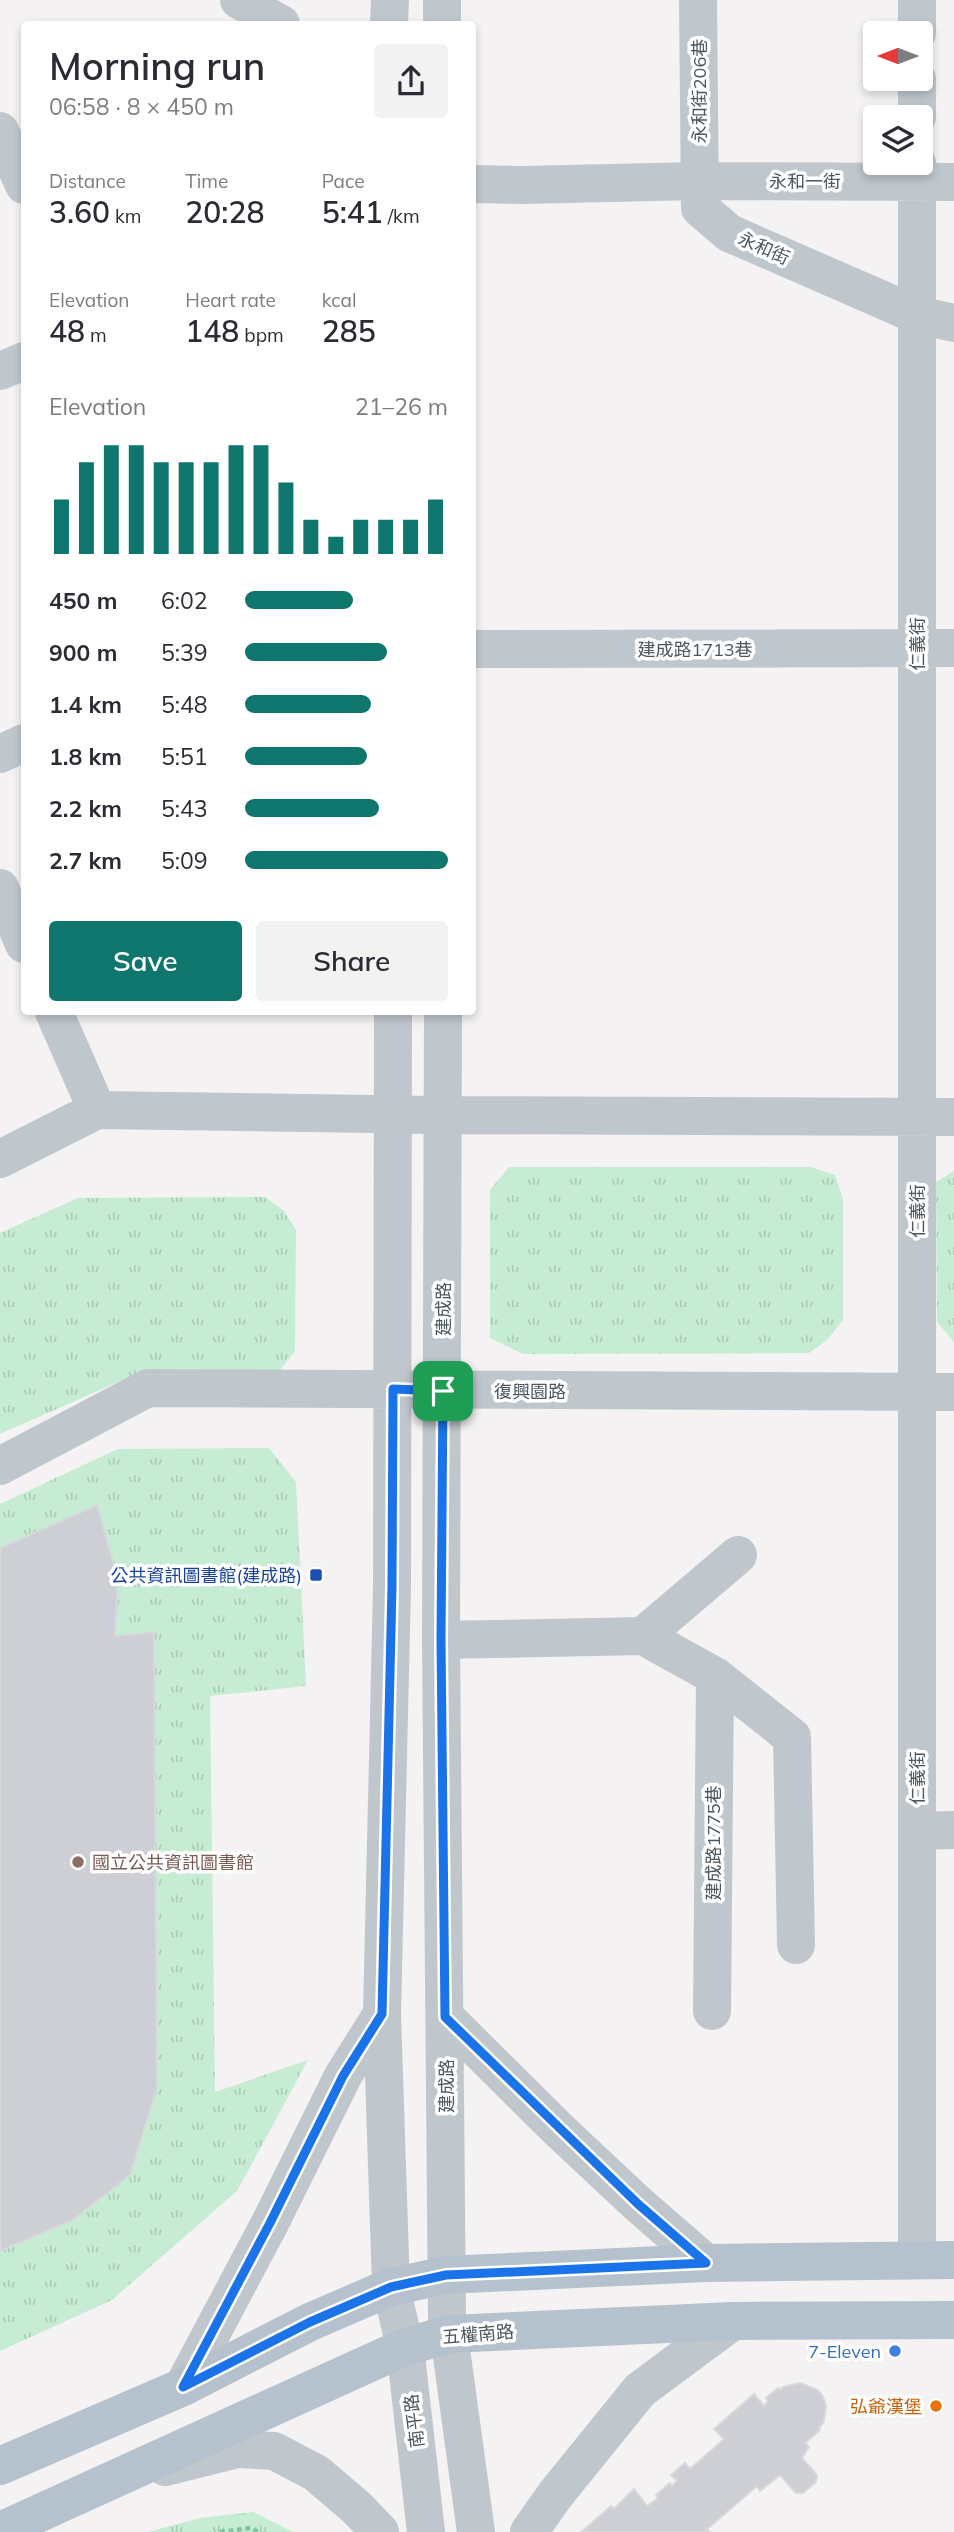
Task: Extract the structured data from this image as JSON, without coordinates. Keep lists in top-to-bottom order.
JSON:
{
  "streets": {
    "main road": ["五權南路"],
    "street": [
      "永和街206巷",
      "永和一街",
      "永和街",
      "仁義街",
      "建成路1713巷",
      "建成路",
      "復興園路",
      "建成路1775巷",
      "南平路"
    ]
  },
  "crossings": [
    ["永和街206巷", "永和一街"],
    ["永和街206巷", "永和街"],
    ["永和一街", "永和街"],
    ["永和街", "仁義街"],
    ["仁義街", "建成路1713巷"],
    ["仁義街", "復興園路"],
    ["仁義街", "五權南路"],
    ["建成路", "復興園路"],
    ["建成路", "五權南路"],
    ["五權南路", "南平路"]
  ],
  "places": {
    "transit": ["公共資訊圖書館(建成路)"],
    "other": ["國立公共資訊圖書館", "7-Eleven", "弘爺漢堡"]
  },
  "north": "left",
  "page": {
    "heading": ["Morning run", "06:58 · 8 × 450 m"],
    "stats": [
      ["Distance", "3.60 km"],
      ["Time", "20:28"],
      ["Pace", "5:41 /km"],
      ["Elevation", "48 m"],
      ["Heart rate", "148 bpm"],
      ["kcal", "285"]
    ],
    "chart": ["Elevation", "21–26 m"],
    "list": [
      {
        "name": "450 m",
        "note": "6:02"
      },
      {
        "name": "900 m",
        "note": "5:39"
      },
      {
        "name": "1.4 km",
        "note": "5:48"
      },
      {
        "name": "1.8 km",
        "note": "5:51"
      },
      {
        "name": "2.2 km",
        "note": "5:43"
      },
      {
        "name": "2.7 km",
        "note": "5:09"
      }
    ],
    "buttons": ["Save", "Share"]
  }
}
